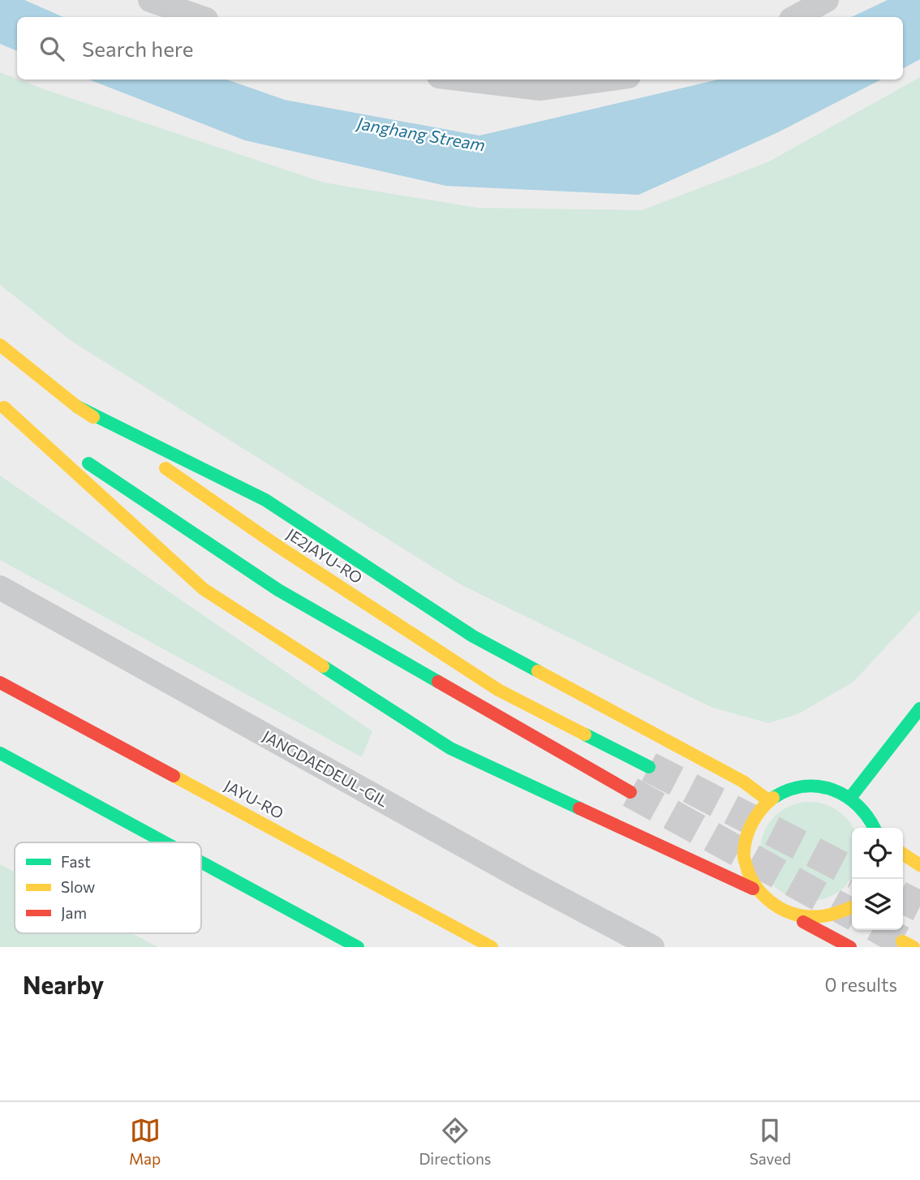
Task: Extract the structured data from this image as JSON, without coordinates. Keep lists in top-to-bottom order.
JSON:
{
  "streets": {
    "main road": ["JE2JAYU-RO", "JAYU-RO"],
    "street": ["JANGDAEDEUL-GIL"]
  },
  "water": ["Janghang Stream"],
  "legend": ["Fast", "Slow", "Jam"],
  "page": {
    "search": "Search here",
    "heading": ["Nearby", "0 results"],
    "nav": ["Map", "Directions", "Saved"]
  }
}
